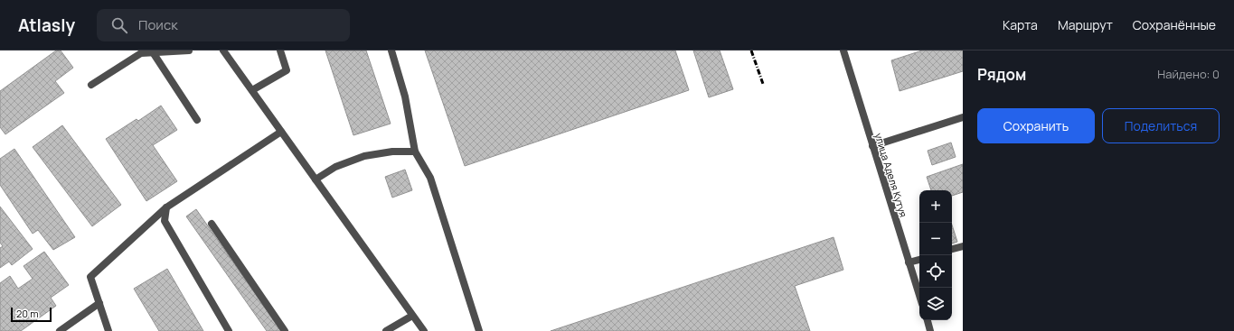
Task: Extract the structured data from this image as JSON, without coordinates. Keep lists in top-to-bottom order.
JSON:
{
  "streets": {
    "street": ["улица Аделя Кутуя"]
  },
  "scale_bar": "20 m",
  "page": {
    "header": "Atlasly",
    "search": "Поиск",
    "nav": ["Карта", "Маршрут", "Сохранённые"],
    "heading": ["Рядом", "Найдено: 0"],
    "buttons": ["Сохранить", "Поделиться"],
    "map_buttons": ["+", "−"],
    "scale": "20 m"
  }
}
